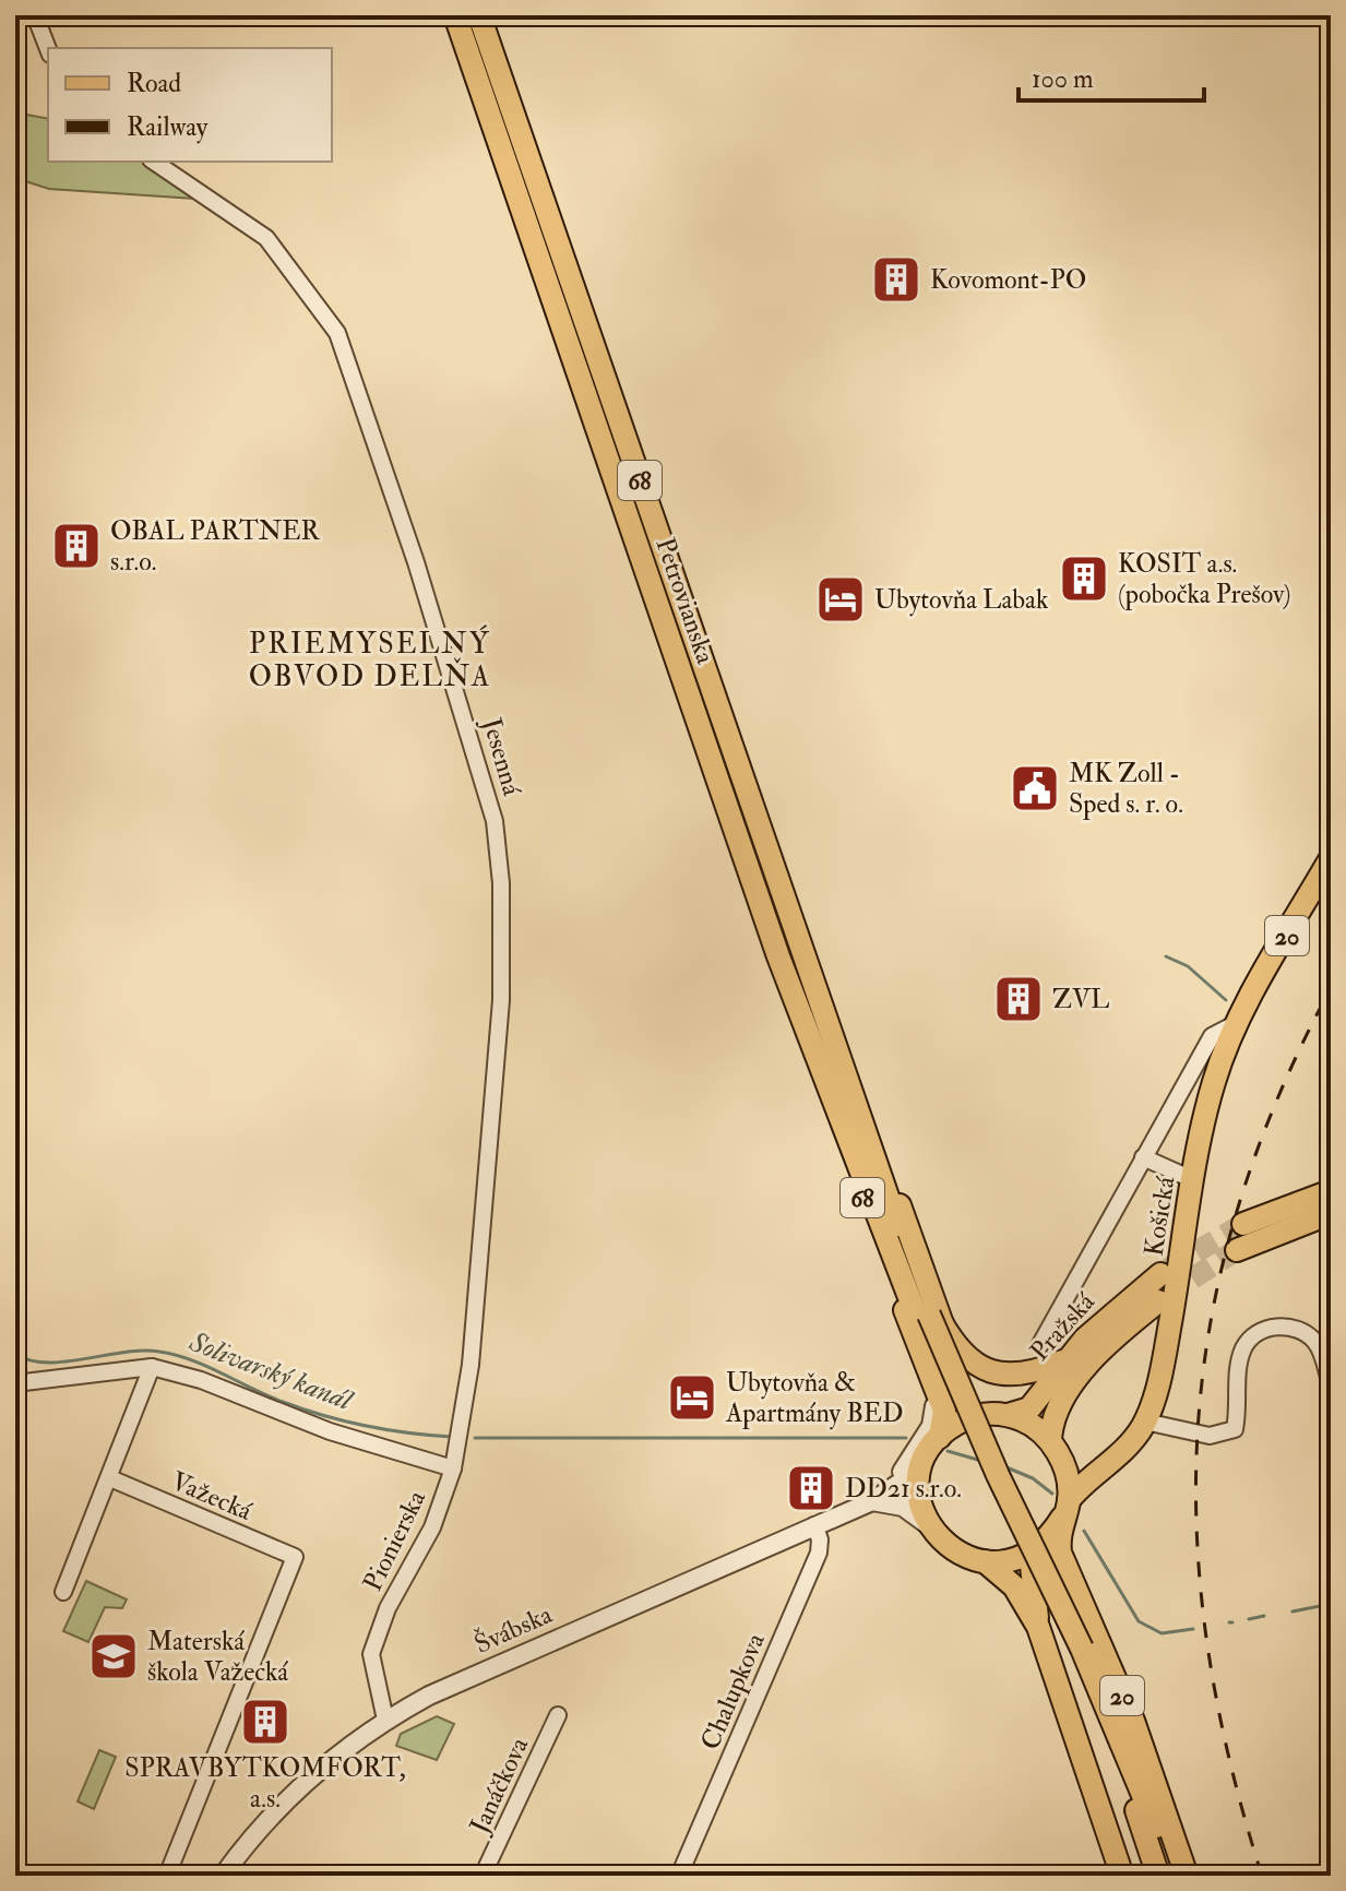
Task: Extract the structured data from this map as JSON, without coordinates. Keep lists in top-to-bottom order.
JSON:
{
  "streets": {
    "main road": [
      "68",
      "Petrovianska",
      "20",
      "Košická",
      "Pražská"
    ],
    "street": [
      "Jesenná",
      "Važecká",
      "Pionierska",
      "Švábska",
      "Chalupkova",
      "Janáčkova"
    ]
  },
  "crossings": [
    ["68", "Petrovianska"],
    ["68", "20"],
    ["68", "Košická"],
    ["68", "Pražská"],
    ["68", "Švábska"],
    ["Jesenná", "Pionierska"],
    ["20", "Košická"],
    ["20", "Pražská"],
    ["20", "Švábska"],
    ["Košická", "Pražská"],
    ["Košická", "Švábska"],
    ["Pražská", "Švábska"],
    ["Pionierska", "Švábska"],
    ["Švábska", "Chalupkova"]
  ],
  "districts": ["PRIEMYSELNÝ OBVOD DELŇA"],
  "water": ["Solivarský kanál"],
  "places": {
    "building": [
      "Kovomont-PO",
      "OBAL PARTNER s.r.o.",
      "KOSIT a.s. (pobočka Prešov)",
      "ZVL",
      "DD21 s.r.o.",
      "SPRAVBYTKOMFORT, a.s."
    ],
    "hotel": ["Ubytovňa Labak", "Ubytovňa & Apartmány BED"],
    "public building": ["MK Zoll - Sped s. r. o."],
    "school or university": ["Materská škola Važecká"]
  },
  "legend": ["Road", "Railway"],
  "scale_bar": "100 m"
}
